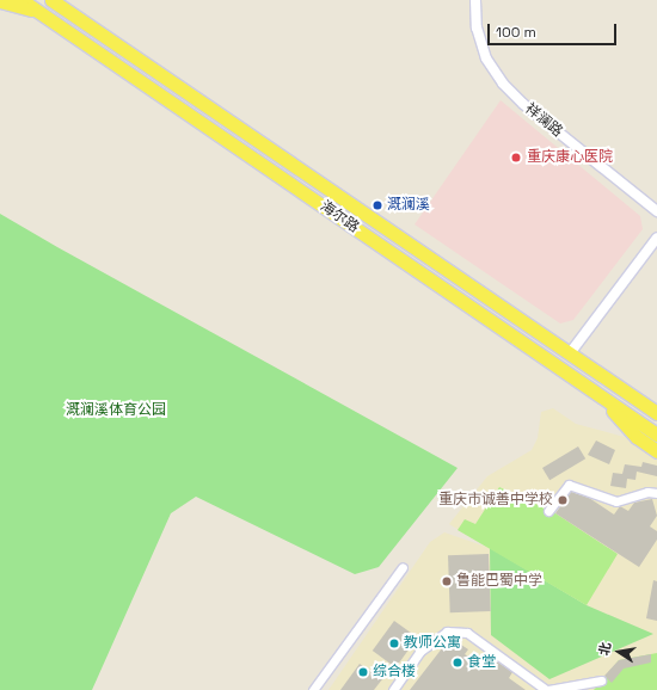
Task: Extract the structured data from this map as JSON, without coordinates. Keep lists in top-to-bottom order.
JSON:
{
  "streets": {
    "main road": ["海尔路"],
    "street": ["祥澜路"]
  },
  "parks": ["溉澜溪体育公园"],
  "places": [
    "重庆康心医院",
    "溉澜溪",
    "重庆市诚善中学校",
    "鲁能巴蜀中学",
    "教师公寓",
    "食堂",
    "综合楼"
  ],
  "scale_bar": "100 m",
  "north": "left"
}
